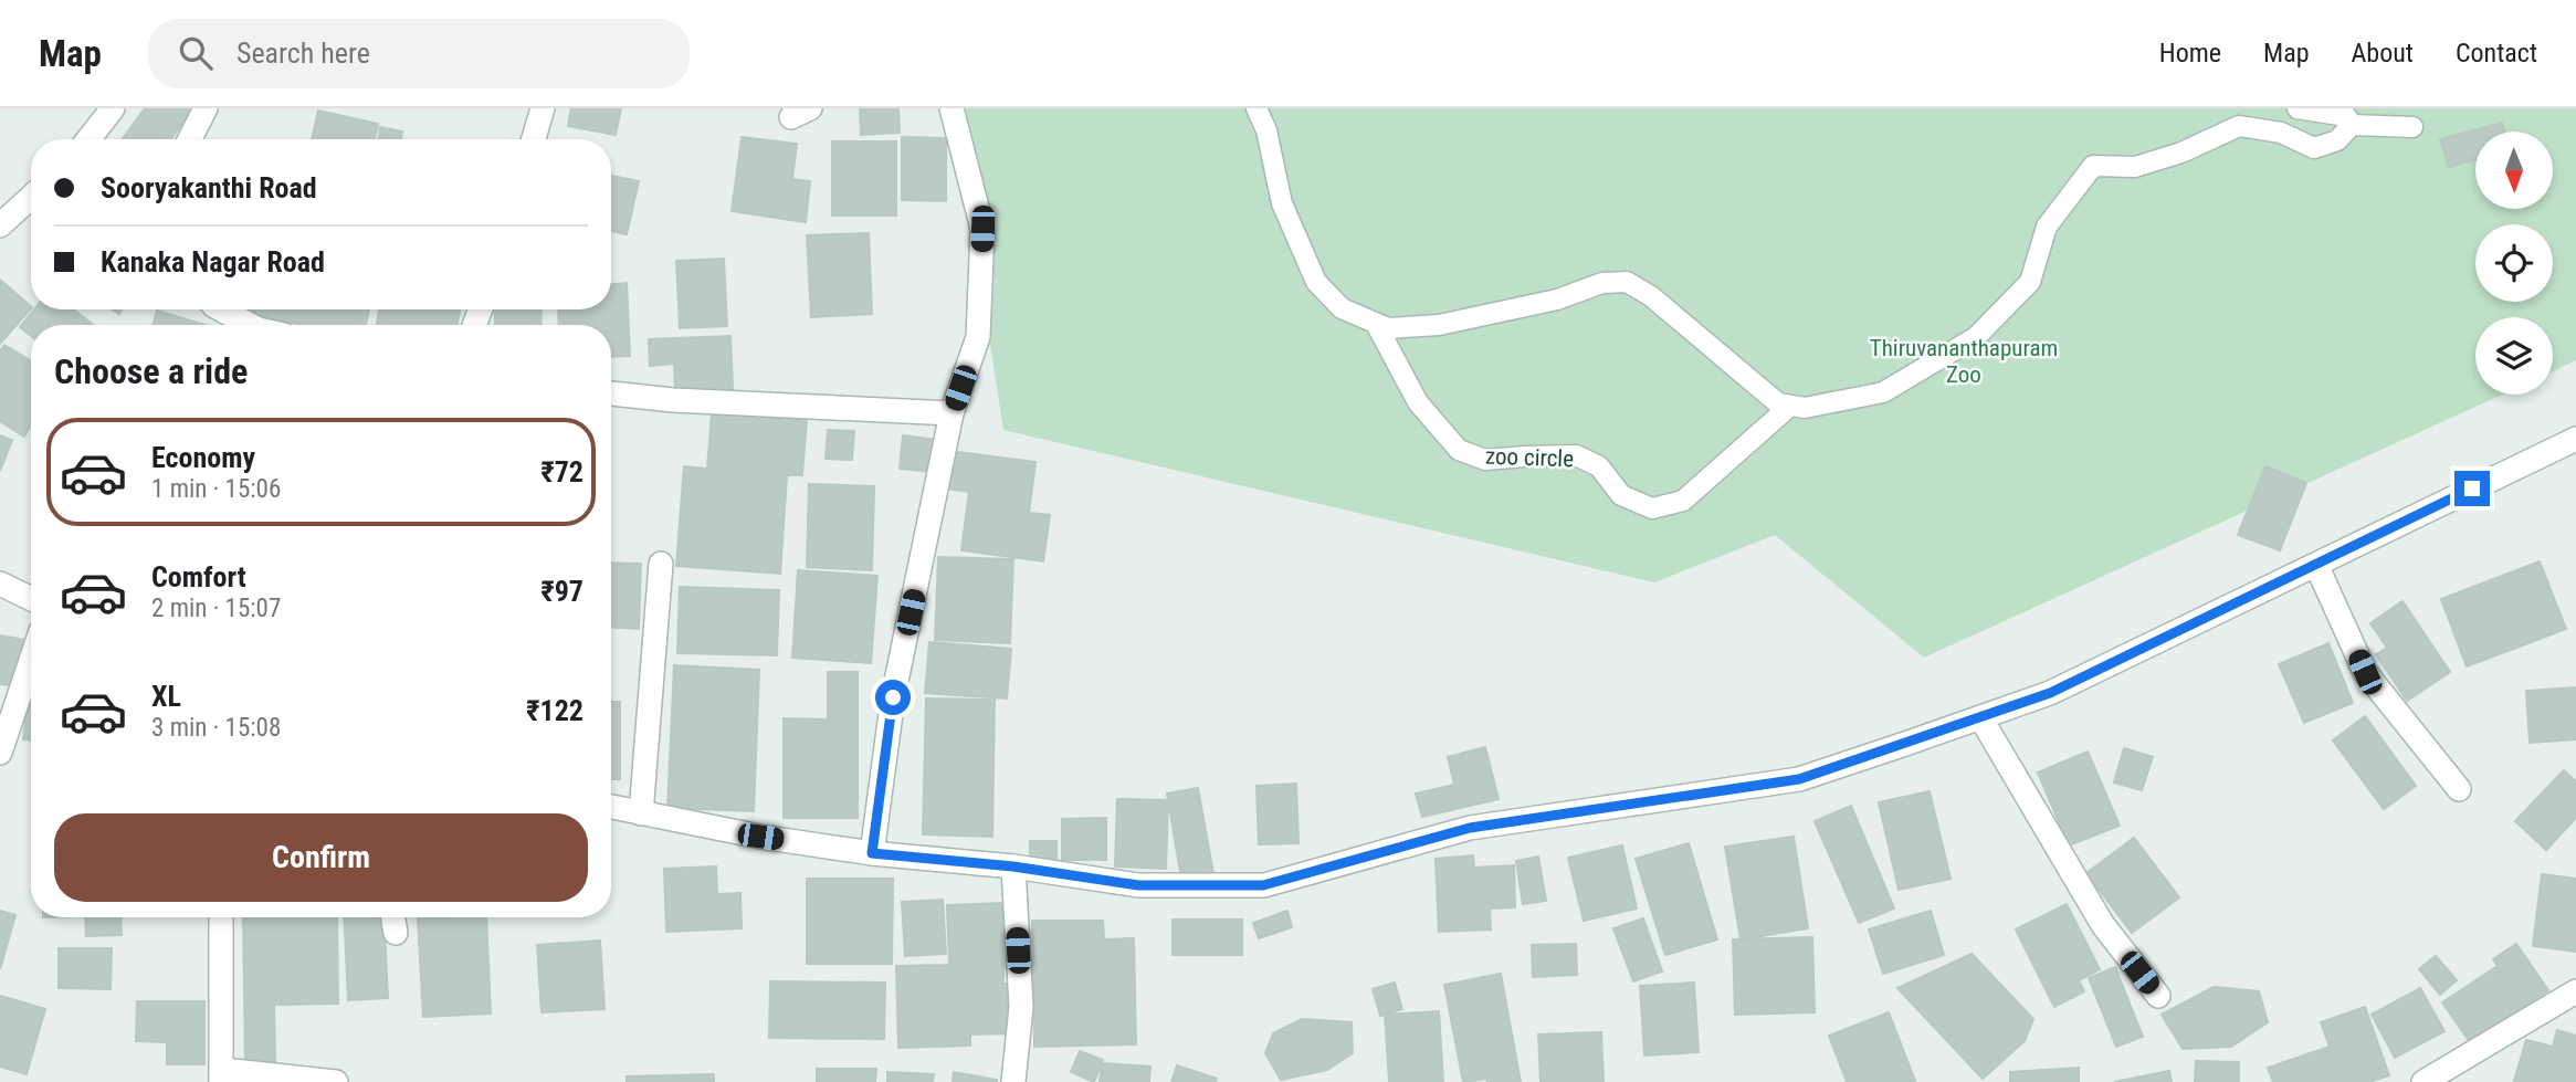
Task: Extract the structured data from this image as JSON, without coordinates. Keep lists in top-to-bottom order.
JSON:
{
  "streets": {
    "lane": ["zoo circle"]
  },
  "parks": ["Thiruvananthapuram Zoo"],
  "north": "bottom",
  "page": {
    "header": "Map",
    "search": "Search here",
    "nav": [
      "Home",
      "Map",
      "About",
      "Contact"
    ],
    "banner": ["Sooryakanthi Road", "Kanaka Nagar Road"],
    "heading": "Choose a ride",
    "list": [
      {
        "name": "Economy",
        "note": "1 min · 15:06",
        "value": "₹72"
      },
      {
        "name": "Comfort",
        "note": "2 min · 15:07",
        "value": "₹97"
      },
      {
        "name": "XL",
        "note": "3 min · 15:08",
        "value": "₹122"
      }
    ],
    "buttons": "Confirm"
  }
}
